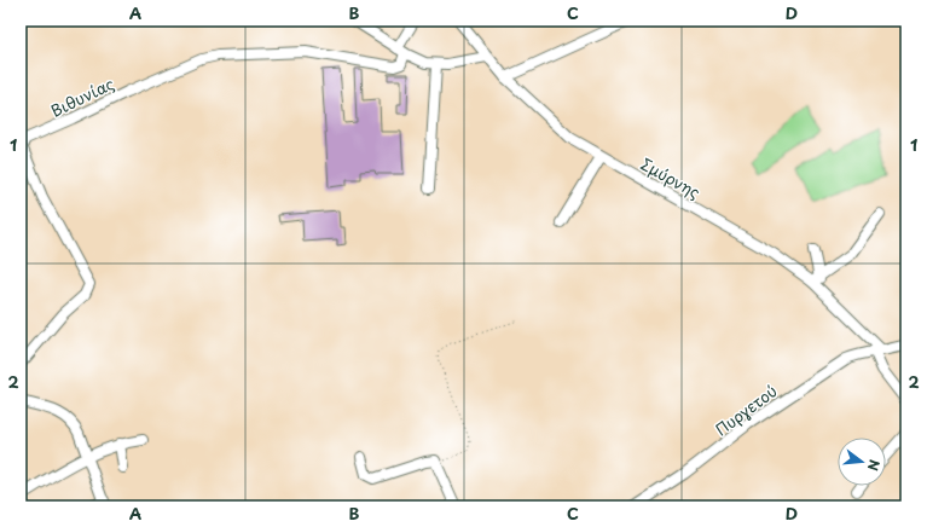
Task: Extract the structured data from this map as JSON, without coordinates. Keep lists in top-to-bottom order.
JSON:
{
  "streets": {
    "street": ["Βιθυνίας", "Σμύρνης", "Πυργετού"]
  },
  "crossings": [
    ["Σμύρνης", "Πυργετού"]
  ],
  "north": "right",
  "grid": {
    "columns": [
      "A",
      "B",
      "C",
      "D"
    ],
    "rows": ["1", "2"]
  }
}
